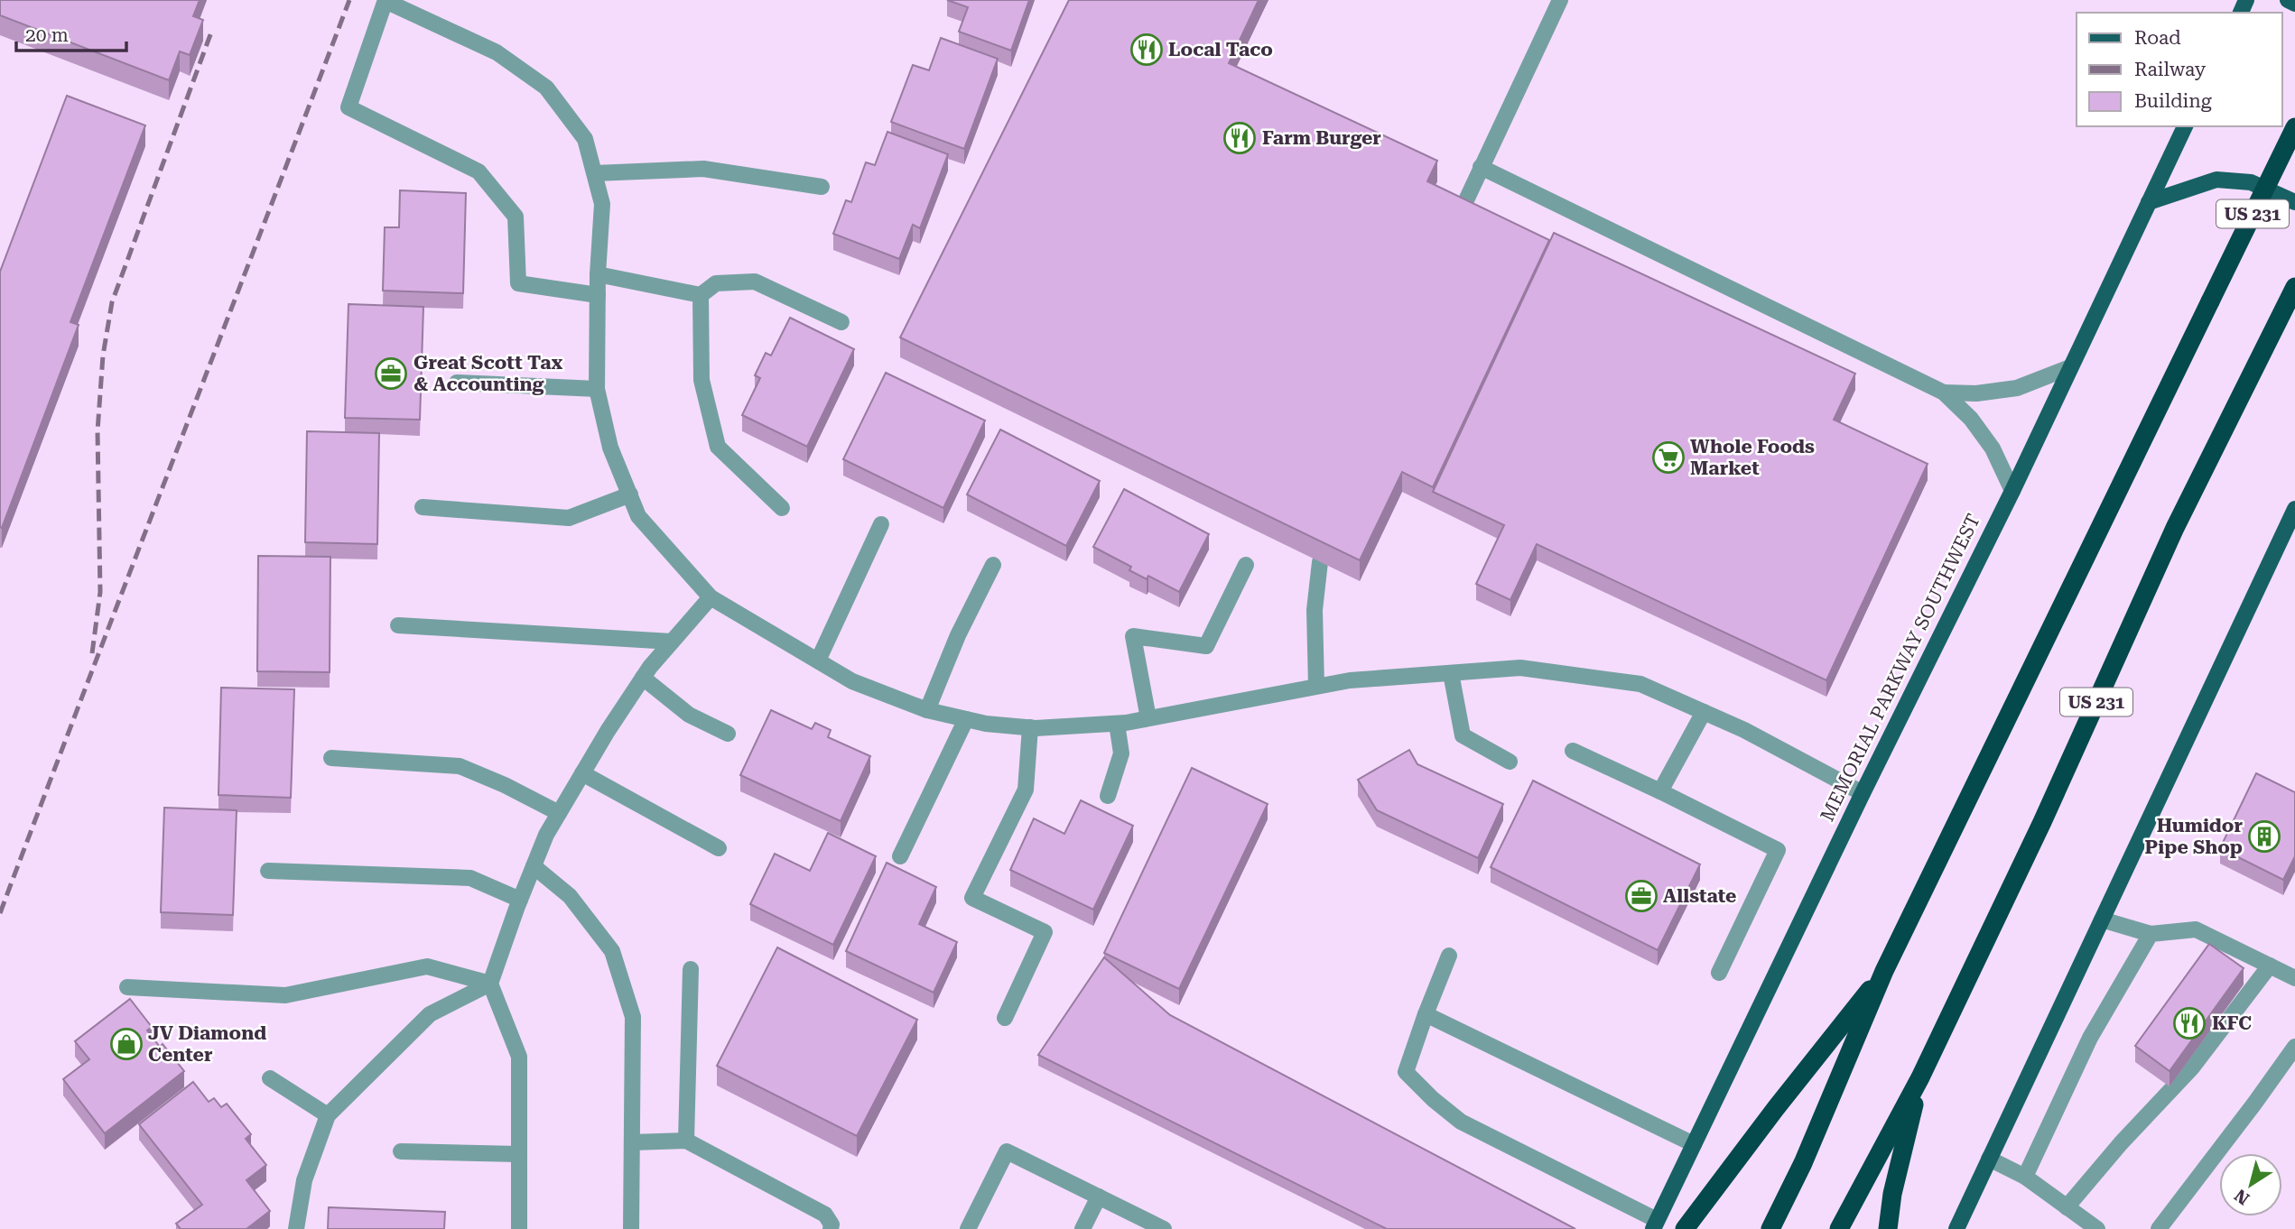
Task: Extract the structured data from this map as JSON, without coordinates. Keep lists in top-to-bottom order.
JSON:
{
  "streets": {
    "highway": ["US 231"],
    "main road": ["MEMORIAL PARKWAY SOUTHWEST"]
  },
  "places": {
    "restaurant": ["Local Taco", "Farm Burger", "KFC"],
    "office": ["Great Scott Tax & Accounting", "Allstate"],
    "supermarket": ["Whole Foods Market"],
    "building": ["Humidor Pipe Shop"],
    "shop": ["JV Diamond Center"]
  },
  "legend": ["Road", "Railway", "Building"],
  "scale_bar": "20 m",
  "north": "bottom left"
}
